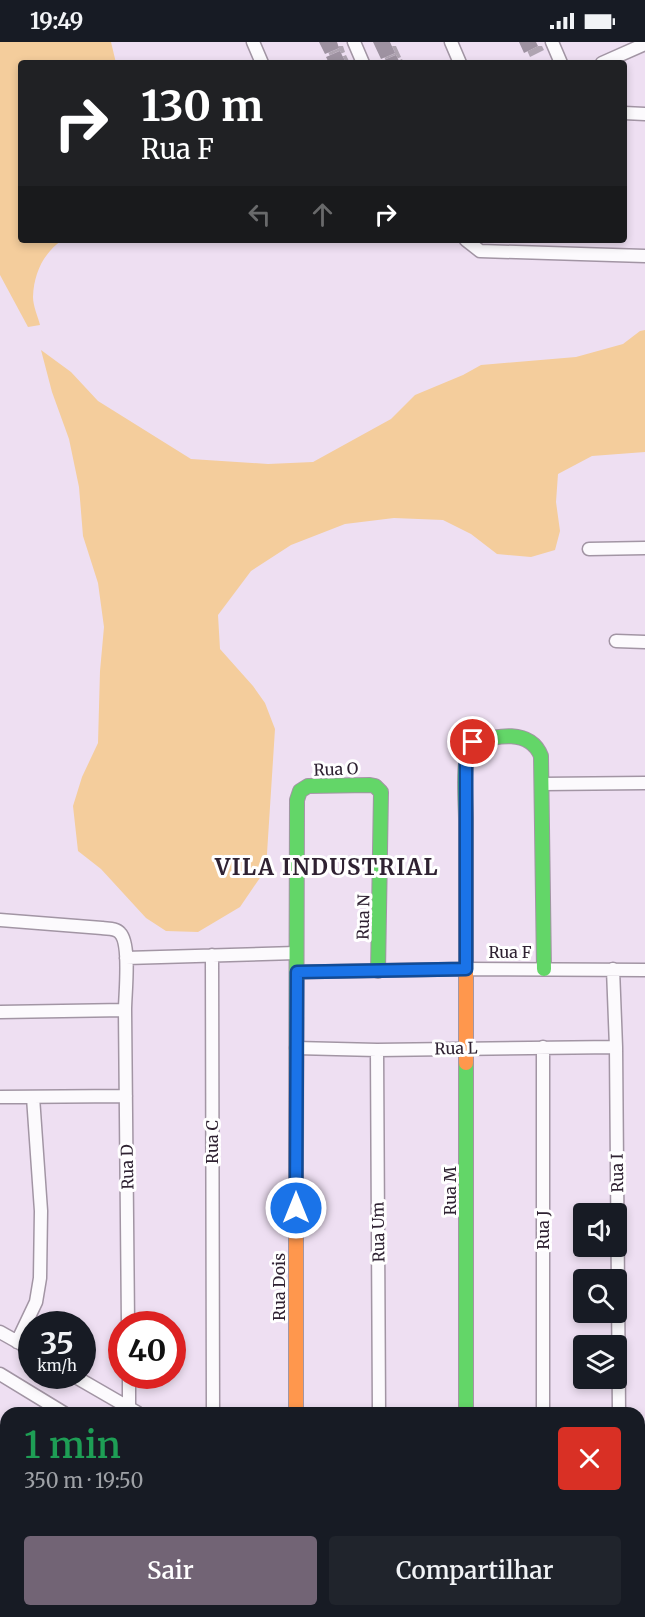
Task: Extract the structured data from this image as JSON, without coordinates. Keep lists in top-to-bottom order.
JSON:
{
  "streets": {
    "street": [
      "Rua O",
      "Rua N",
      "Rua F",
      "Rua L",
      "Rua C",
      "Rua D",
      "Rua I",
      "Rua M",
      "Rua J",
      "Rua Um",
      "Rua Dois"
    ]
  },
  "crossings": [
    ["Rua O", "Rua N"],
    ["Rua O", "Rua Dois"],
    ["Rua N", "Rua F"],
    ["Rua F", "Rua I"],
    ["Rua F", "Rua M"],
    ["Rua F", "Rua Dois"],
    ["Rua L", "Rua I"],
    ["Rua L", "Rua M"],
    ["Rua L", "Rua J"],
    ["Rua L", "Rua Um"],
    ["Rua L", "Rua Dois"]
  ],
  "districts": ["VILA INDUSTRIAL"],
  "page": {
    "status": "19:49",
    "turn": ["130 m", "Rua F"],
    "speed": "35 km/h",
    "limit": "40",
    "heading": ["1 min", "350 m · 19:50"],
    "buttons": ["Sair", "Compartilhar"]
  }
}
